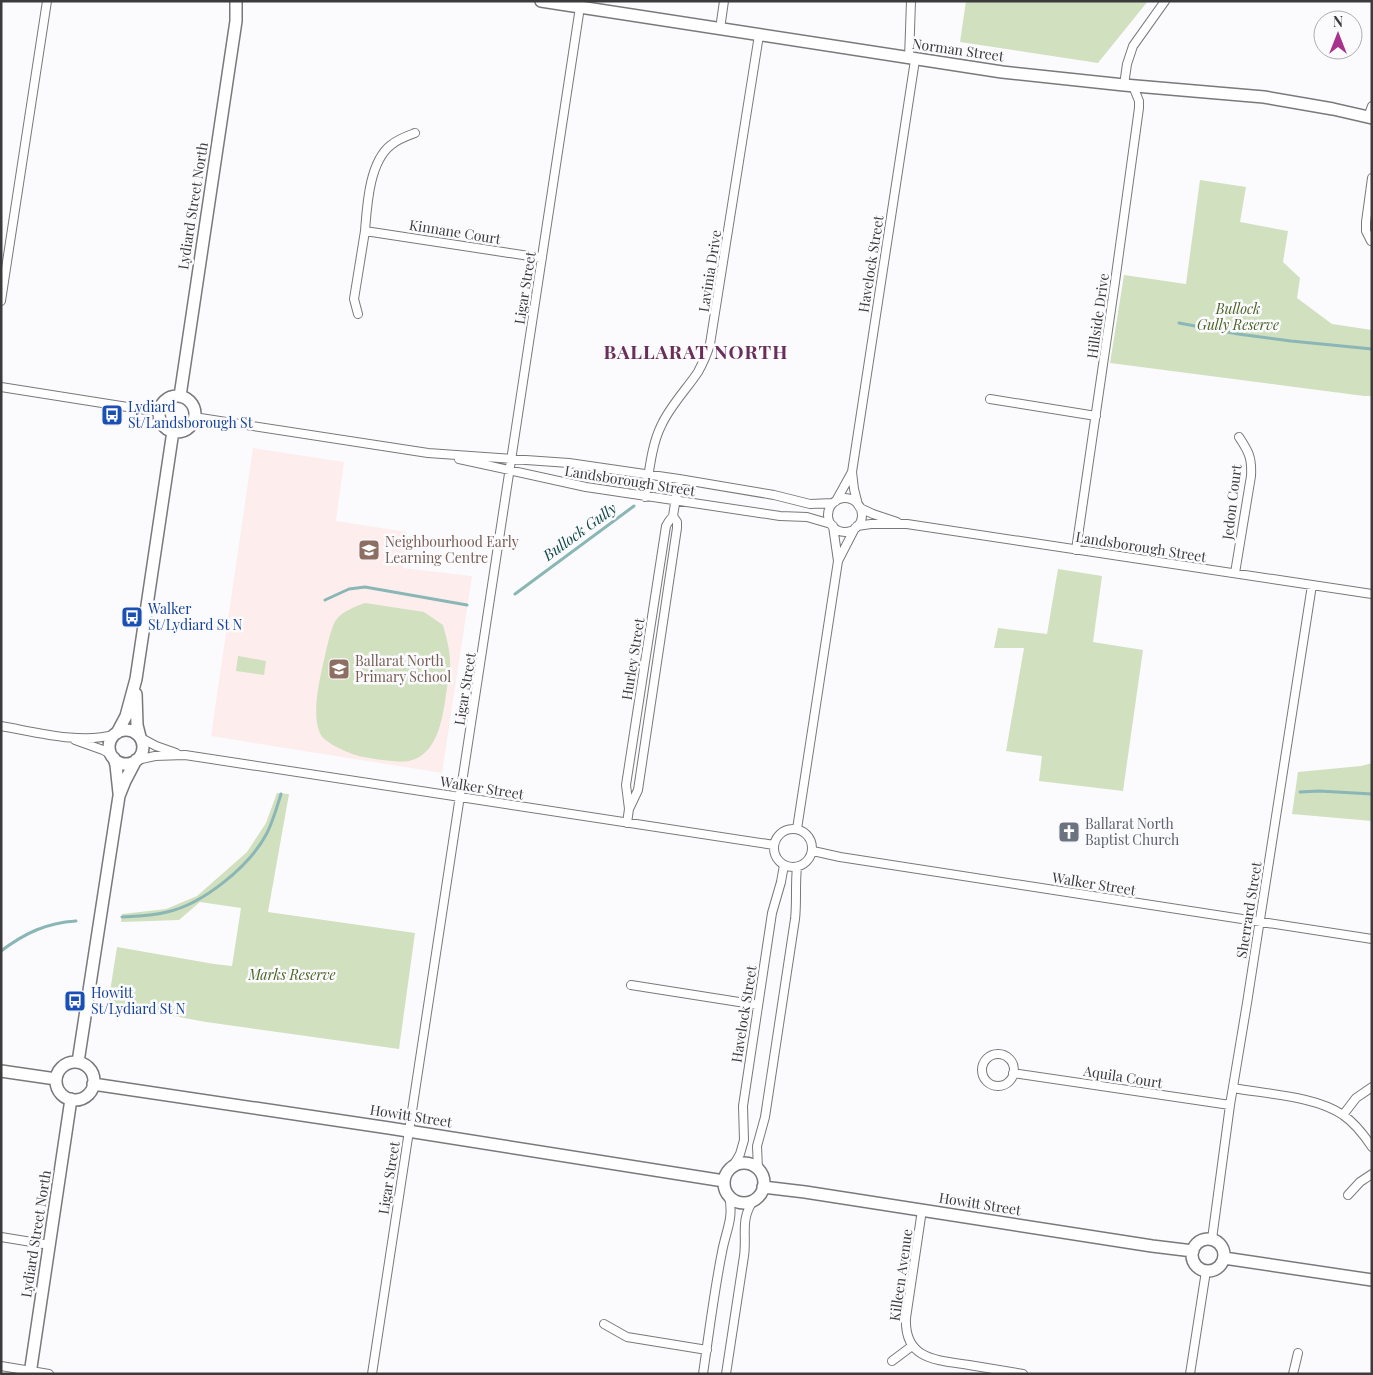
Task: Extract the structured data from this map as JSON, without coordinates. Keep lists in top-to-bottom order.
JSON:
{
  "streets": {
    "street": [
      "Norman Street",
      "Lydiard Street North",
      "Kinnane Court",
      "Havelock Street",
      "Lavinia Drive",
      "Ligar Street",
      "Hillside Drive",
      "Landsborough Street",
      "Jedon Court",
      "Hurley Street",
      "Walker Street",
      "Sherrard Street",
      "Aquila Court",
      "Howitt Street",
      "Killeen Avenue"
    ]
  },
  "crossings": [
    ["Norman Street", "Havelock Street"],
    ["Norman Street", "Lavinia Drive"],
    ["Norman Street", "Ligar Street"],
    ["Norman Street", "Hillside Drive"],
    ["Lydiard Street North", "Landsborough Street"],
    ["Lydiard Street North", "Howitt Street"],
    ["Kinnane Court", "Ligar Street"],
    ["Havelock Street", "Landsborough Street"],
    ["Havelock Street", "Walker Street"],
    ["Havelock Street", "Howitt Street"],
    ["Lavinia Drive", "Landsborough Street"],
    ["Ligar Street", "Landsborough Street"],
    ["Ligar Street", "Walker Street"],
    ["Ligar Street", "Howitt Street"],
    ["Hillside Drive", "Landsborough Street"],
    ["Landsborough Street", "Jedon Court"],
    ["Landsborough Street", "Hurley Street"],
    ["Landsborough Street", "Sherrard Street"],
    ["Hurley Street", "Walker Street"],
    ["Walker Street", "Sherrard Street"],
    ["Sherrard Street", "Aquila Court"],
    ["Sherrard Street", "Howitt Street"],
    ["Howitt Street", "Killeen Avenue"]
  ],
  "districts": ["BALLARAT NORTH"],
  "water": ["Bullock Gully"],
  "parks": ["Bullock Gully Reserve", "Marks Reserve"],
  "places": {
    "bus stop": ["Lydiard St/Landsborough St", "Walker St/Lydiard St N", "Howitt St/Lydiard St N"],
    "school or university": ["Neighbourhood Early Learning Centre", "Ballarat North Primary School"],
    "church": ["Ballarat North Baptist Church"]
  },
  "north": "top"
}
